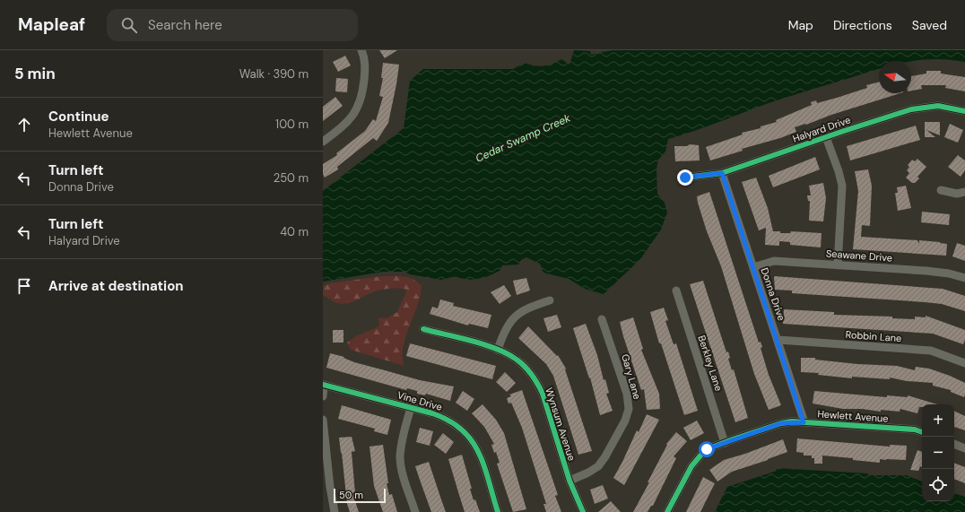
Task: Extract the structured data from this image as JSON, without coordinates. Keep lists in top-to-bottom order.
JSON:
{
  "streets": {
    "street": [
      "Halyard Drive",
      "Seawane Drive",
      "Donna Drive",
      "Robbin Lane",
      "Berkley Lane",
      "Gary Lane",
      "Vine Drive",
      "Hewlett Avenue",
      "Wynsum Avenue"
    ]
  },
  "crossings": [
    ["Halyard Drive", "Donna Drive"],
    ["Seawane Drive", "Donna Drive"],
    ["Donna Drive", "Robbin Lane"],
    ["Donna Drive", "Hewlett Avenue"],
    ["Berkley Lane", "Hewlett Avenue"],
    ["Gary Lane", "Wynsum Avenue"]
  ],
  "water": ["Cedar Swamp Creek"],
  "scale_bar": "50 m",
  "north": "left",
  "page": {
    "header": "Mapleaf",
    "search": "Search here",
    "nav": ["Map", "Directions", "Saved"],
    "heading": ["5 min", "Walk · 390 m"],
    "list": [
      ["Continue", "Hewlett Avenue", "100 m"],
      ["Turn left", "Donna Drive", "250 m"],
      ["Turn left", "Halyard Drive", "40 m"],
      "Arrive at destination"
    ],
    "map_buttons": ["+", "−"],
    "scale": "50 m"
  }
}
